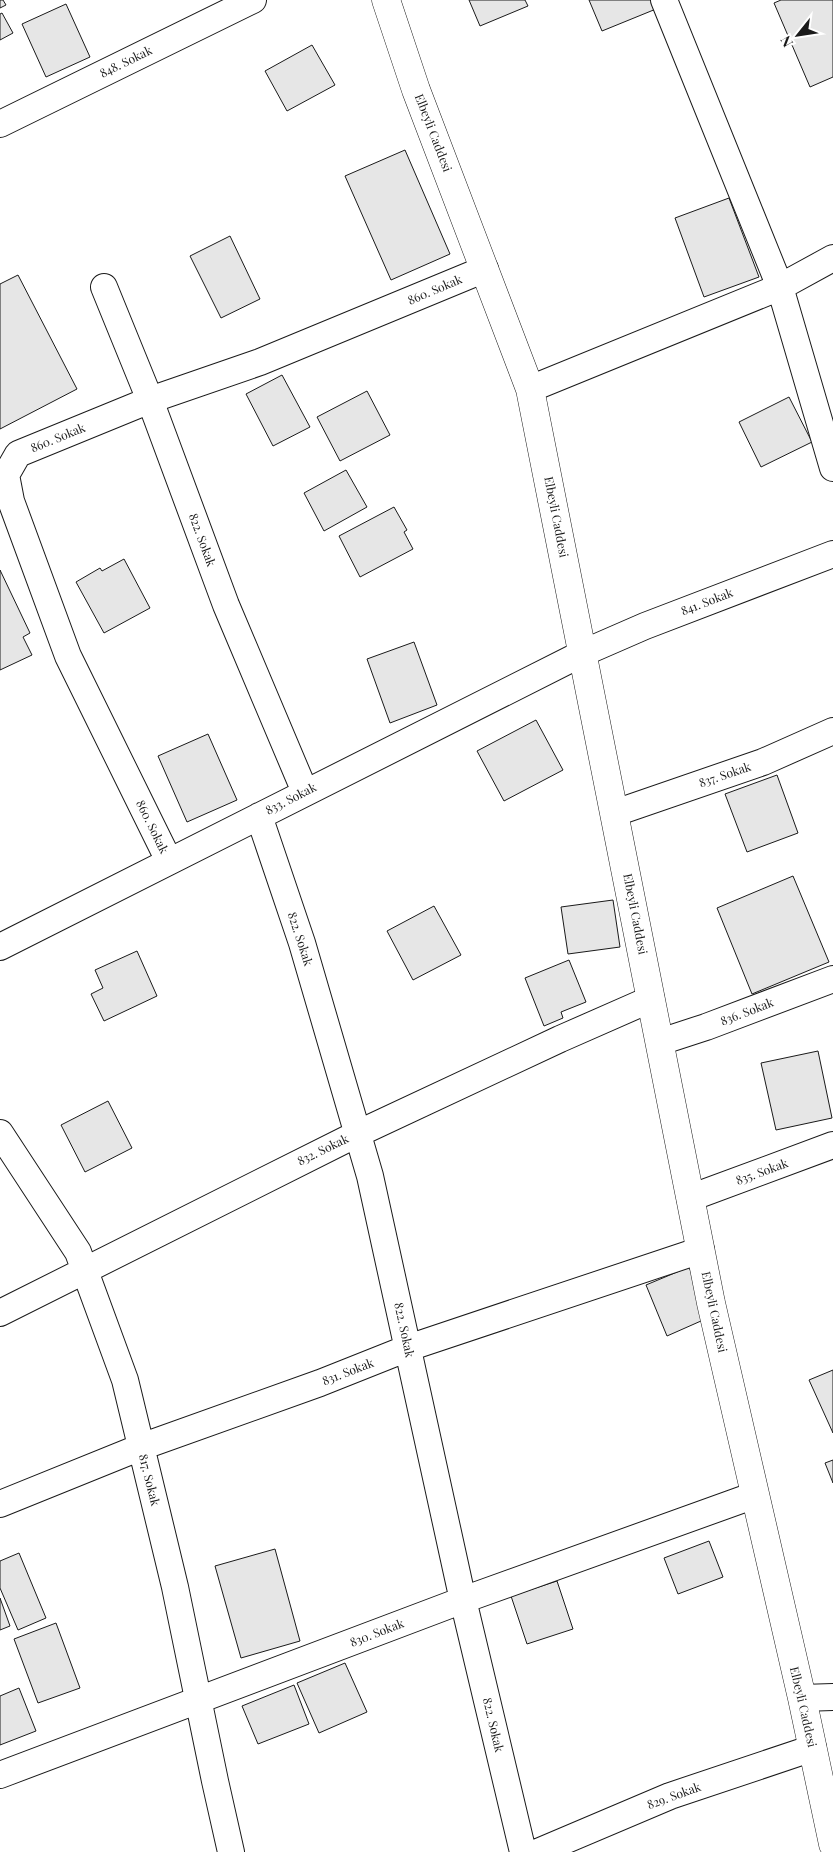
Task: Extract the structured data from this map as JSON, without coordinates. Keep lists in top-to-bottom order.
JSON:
{
  "streets": {
    "street": [
      "848. Sokak",
      "Elbeyli Caddesi",
      "860. Sokak",
      "822. Sokak",
      "841. Sokak",
      "837. Sokak",
      "833. Sokak",
      "836. Sokak",
      "832. Sokak",
      "835. Sokak",
      "831. Sokak",
      "817. Sokak",
      "830. Sokak",
      "829. Sokak"
    ]
  },
  "crossings": [
    ["Elbeyli Caddesi", "860. Sokak"],
    ["Elbeyli Caddesi", "841. Sokak"],
    ["Elbeyli Caddesi", "837. Sokak"],
    ["Elbeyli Caddesi", "833. Sokak"],
    ["Elbeyli Caddesi", "836. Sokak"],
    ["Elbeyli Caddesi", "832. Sokak"],
    ["Elbeyli Caddesi", "835. Sokak"],
    ["Elbeyli Caddesi", "831. Sokak"],
    ["Elbeyli Caddesi", "830. Sokak"],
    ["Elbeyli Caddesi", "829. Sokak"],
    ["860. Sokak", "822. Sokak"],
    ["860. Sokak", "833. Sokak"],
    ["822. Sokak", "833. Sokak"],
    ["822. Sokak", "832. Sokak"],
    ["822. Sokak", "831. Sokak"],
    ["822. Sokak", "830. Sokak"],
    ["841. Sokak", "833. Sokak"],
    ["832. Sokak", "817. Sokak"],
    ["831. Sokak", "817. Sokak"],
    ["817. Sokak", "830. Sokak"]
  ],
  "north": "bottom left"
}
